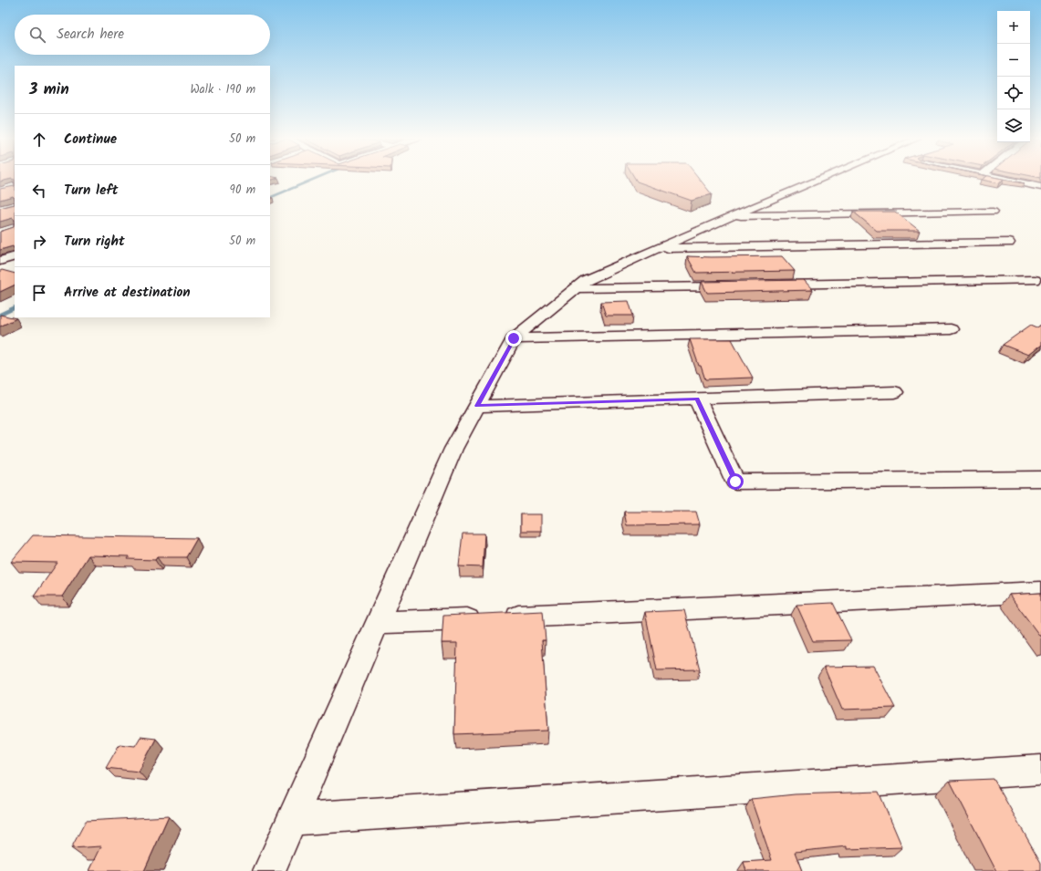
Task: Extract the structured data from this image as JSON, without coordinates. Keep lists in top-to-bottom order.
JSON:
{
  "page": {
    "map_buttons": ["+", "−"],
    "search": "Search here",
    "heading": ["3 min", "Walk · 190 m"],
    "list": [
      ["Continue", "50 m"],
      ["Turn left", "90 m"],
      ["Turn right", "50 m"],
      "Arrive at destination"
    ]
  }
}
